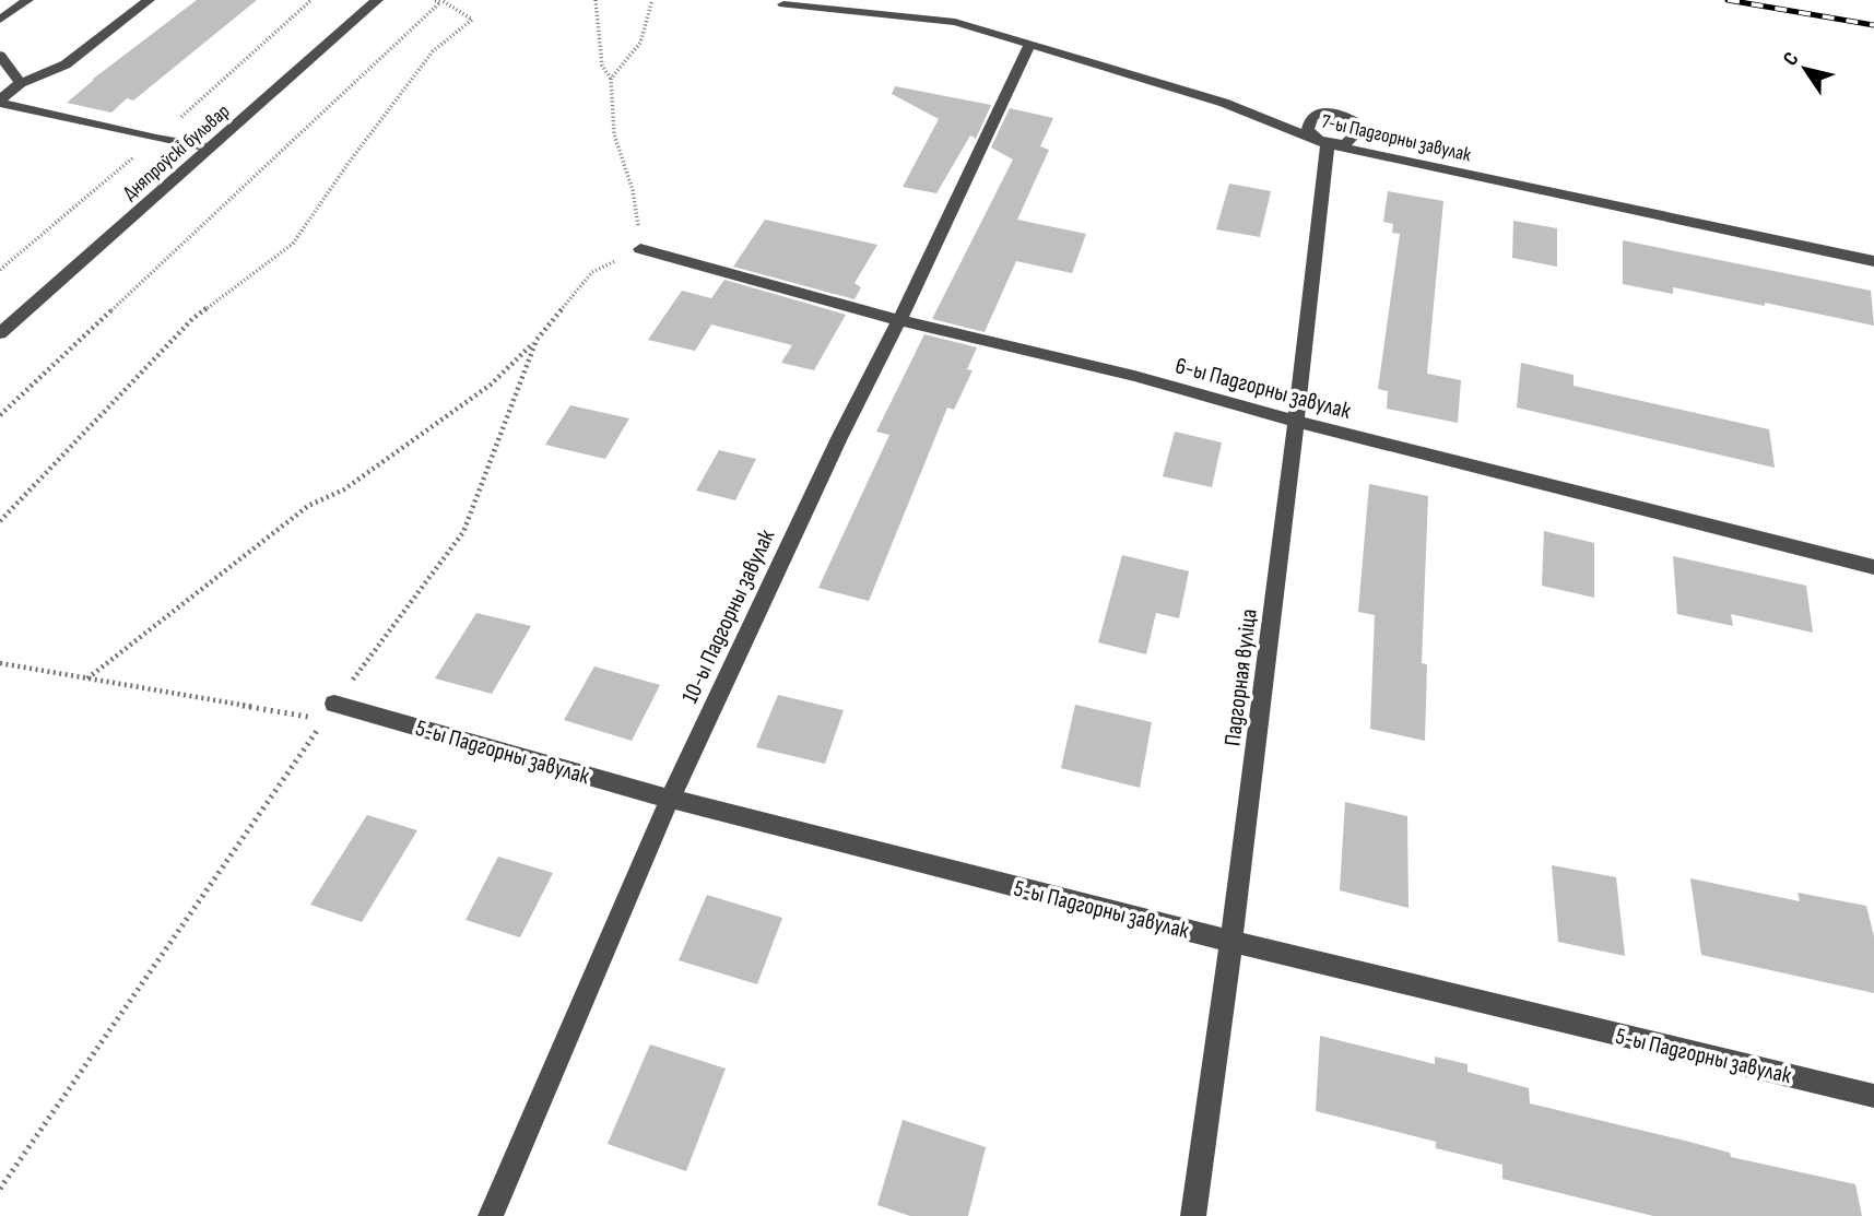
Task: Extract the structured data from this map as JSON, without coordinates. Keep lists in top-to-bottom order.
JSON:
{
  "streets": {
    "street": [
      "7-ы Падгорны завулак",
      "Дняпроўскі бульвар",
      "6-ы Падгорны завулак",
      "10-ы Падгорны завулак",
      "Падгорная вуліца",
      "5-ы Падгорны завулак"
    ]
  },
  "crossings": [
    ["7-ы Падгорны завулак", "10-ы Падгорны завулак"],
    ["7-ы Падгорны завулак", "Падгорная вуліца"],
    ["6-ы Падгорны завулак", "10-ы Падгорны завулак"],
    ["6-ы Падгорны завулак", "Падгорная вуліца"],
    ["10-ы Падгорны завулак", "5-ы Падгорны завулак"],
    ["Падгорная вуліца", "5-ы Падгорны завулак"]
  ],
  "north": "top left"
}
